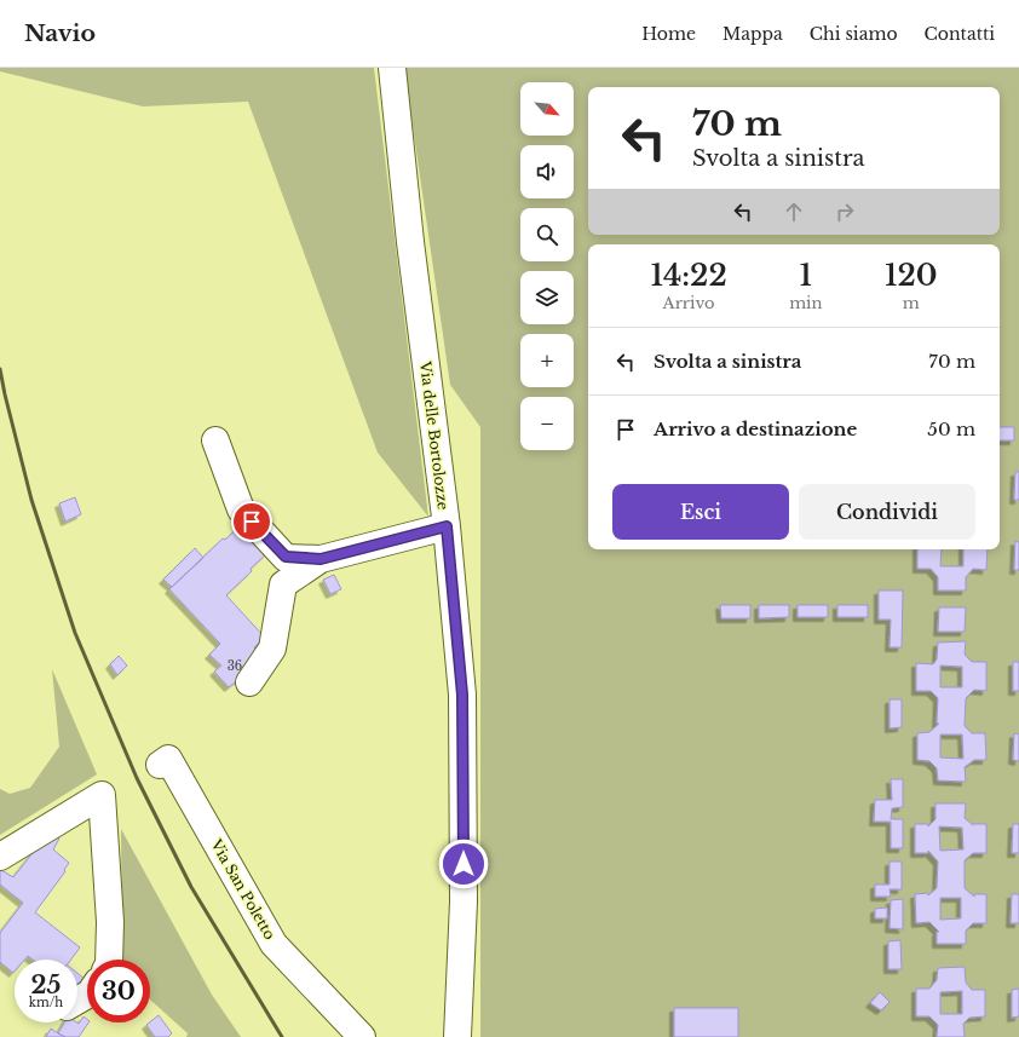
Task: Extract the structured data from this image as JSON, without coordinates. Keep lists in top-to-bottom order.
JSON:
{
  "streets": {
    "street": ["Via delle Bortolozze", "Via San Poletto"]
  },
  "house_numbers": ["36"],
  "north": "bottom right",
  "page": {
    "header": "Navio",
    "nav": [
      "Home",
      "Mappa",
      "Chi siamo",
      "Contatti"
    ],
    "map_buttons": ["+", "−"],
    "turn": ["70 m", "Svolta a sinistra"],
    "eta": [
      "14:22",
      "Arrivo",
      "1",
      "min",
      "120",
      "m"
    ],
    "list": [
      {
        "name": "Svolta a sinistra",
        "value": "70 m"
      },
      {
        "name": "Arrivo a destinazione",
        "value": "50 m"
      }
    ],
    "buttons": ["Esci", "Condividi"],
    "speed": "25 km/h",
    "limit": "30"
  }
}
